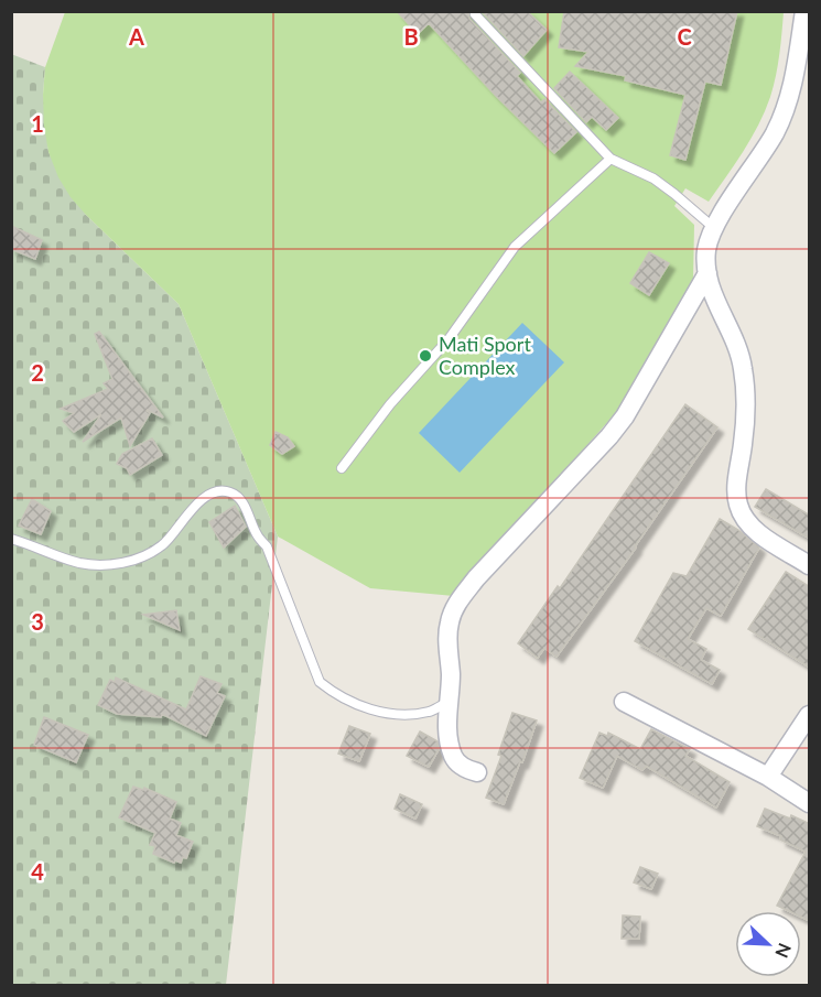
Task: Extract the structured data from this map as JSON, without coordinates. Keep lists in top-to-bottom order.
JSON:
{
  "places": ["Mati Sport Complex"],
  "north": "bottom right",
  "grid": {
    "columns": ["A", "B", "C"],
    "rows": [
      "1",
      "2",
      "3",
      "4"
    ]
  }
}
